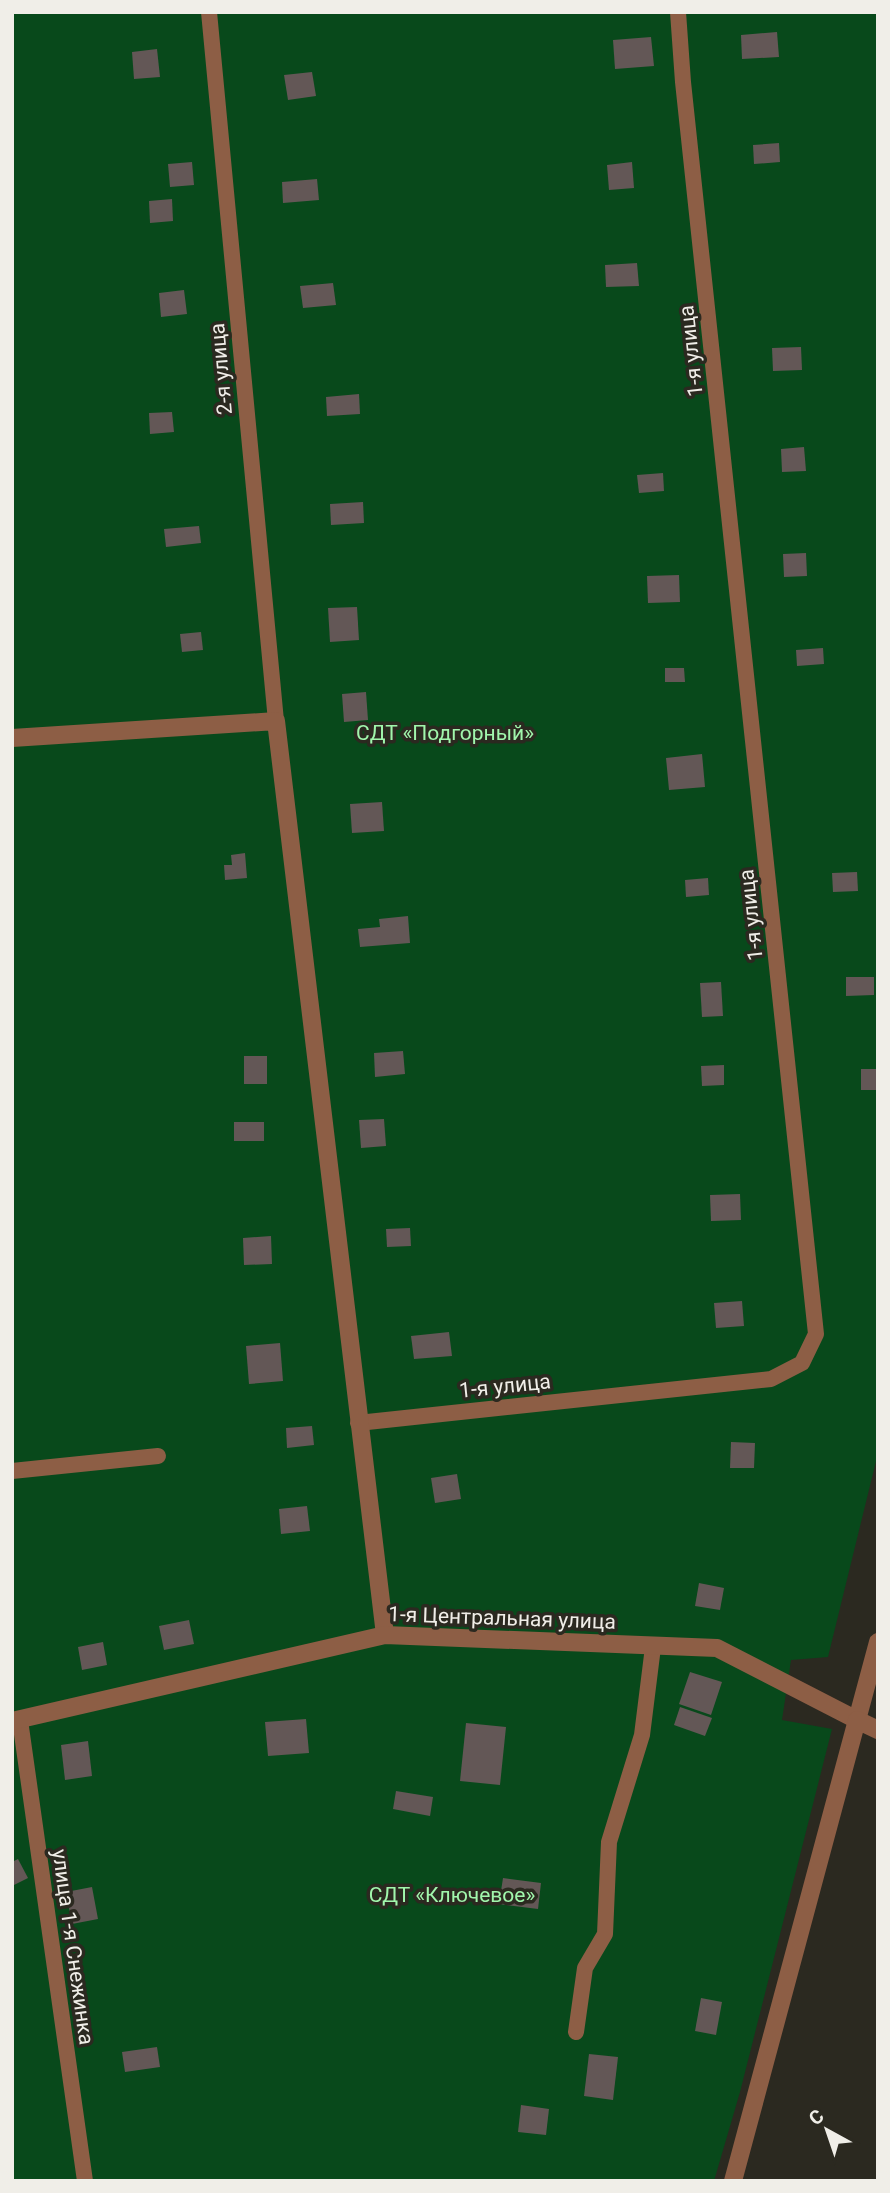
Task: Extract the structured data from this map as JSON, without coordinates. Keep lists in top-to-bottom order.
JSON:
{
  "streets": {
    "street": ["1-я Центральная улица"],
    "lane": ["1-я улица", "2-я улица", "улица 1-я Снежинка"]
  },
  "crossings": [
    ["1-я Центральная улица", "улица 1-я Снежинка"]
  ],
  "parks": ["СДТ «Подгорный»", "СДТ «Ключевое»"],
  "north": "top left"
}
